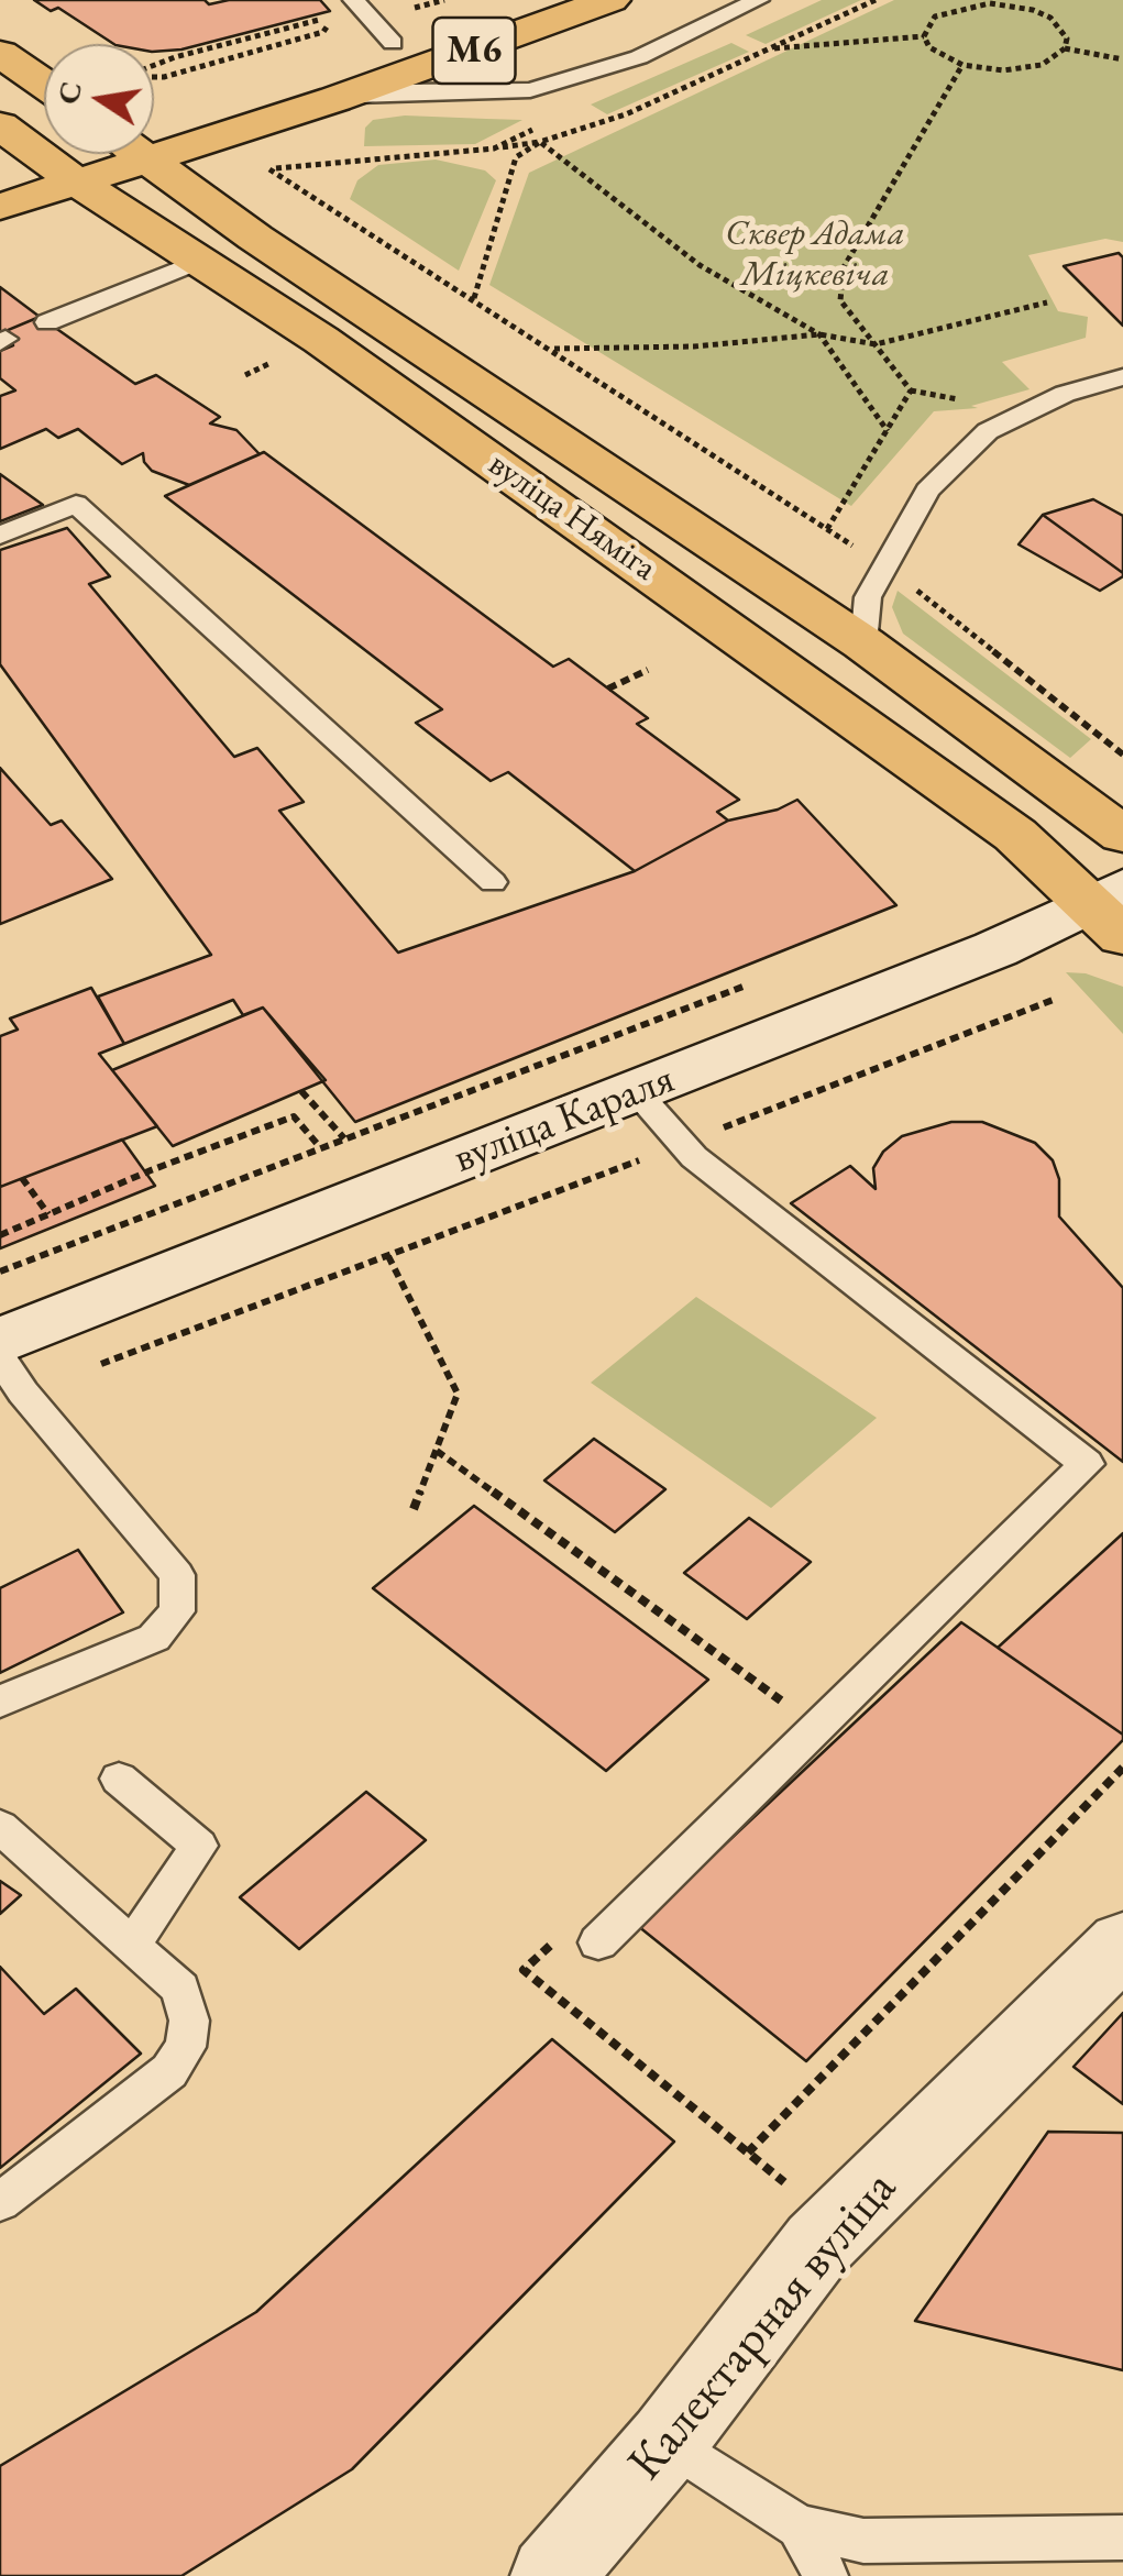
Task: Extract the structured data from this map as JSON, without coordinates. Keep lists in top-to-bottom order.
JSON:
{
  "streets": {
    "main road": [
      "М6",
      "вуліца Няміга",
      "вуліца Караля",
      "Калектарная вуліца"
    ]
  },
  "crossings": [
    ["М6", "вуліца Няміга"],
    ["вуліца Няміга", "вуліца Караля"]
  ],
  "parks": ["Сквер Адама Міцкевіча"],
  "north": "left"
}
